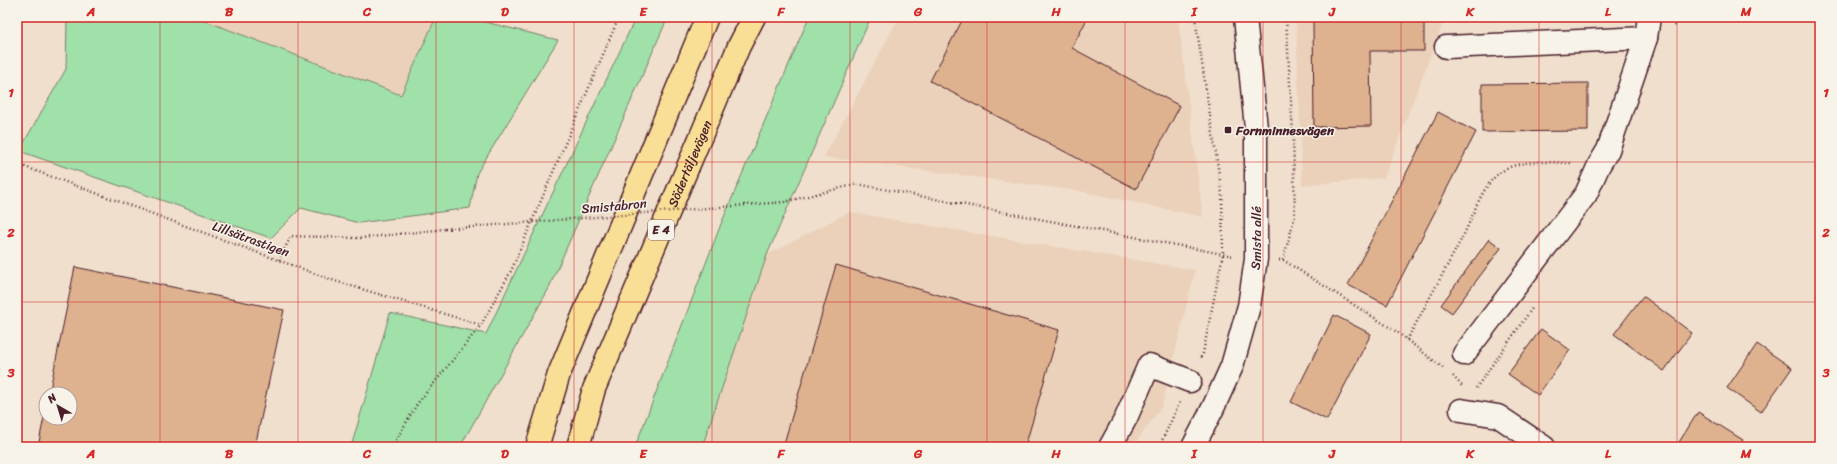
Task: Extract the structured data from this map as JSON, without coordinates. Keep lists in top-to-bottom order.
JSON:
{
  "streets": {
    "highway": ["Södertäljevägen", "E 4"],
    "street": ["Smista allé"],
    "path": ["Smistabron", "Lillsätrastigen"]
  },
  "crossings": [
    ["Smistabron", "Smista allé"],
    ["Smistabron", "Lillsätrastigen"]
  ],
  "places": {
    "transit": ["Fornminnesvägen"]
  },
  "north": "top left",
  "grid": {
    "columns": [
      "A",
      "B",
      "C",
      "D",
      "E",
      "F",
      "G",
      "H",
      "I",
      "J",
      "K",
      "L",
      "M"
    ],
    "rows": ["1", "2", "3"]
  }
}
